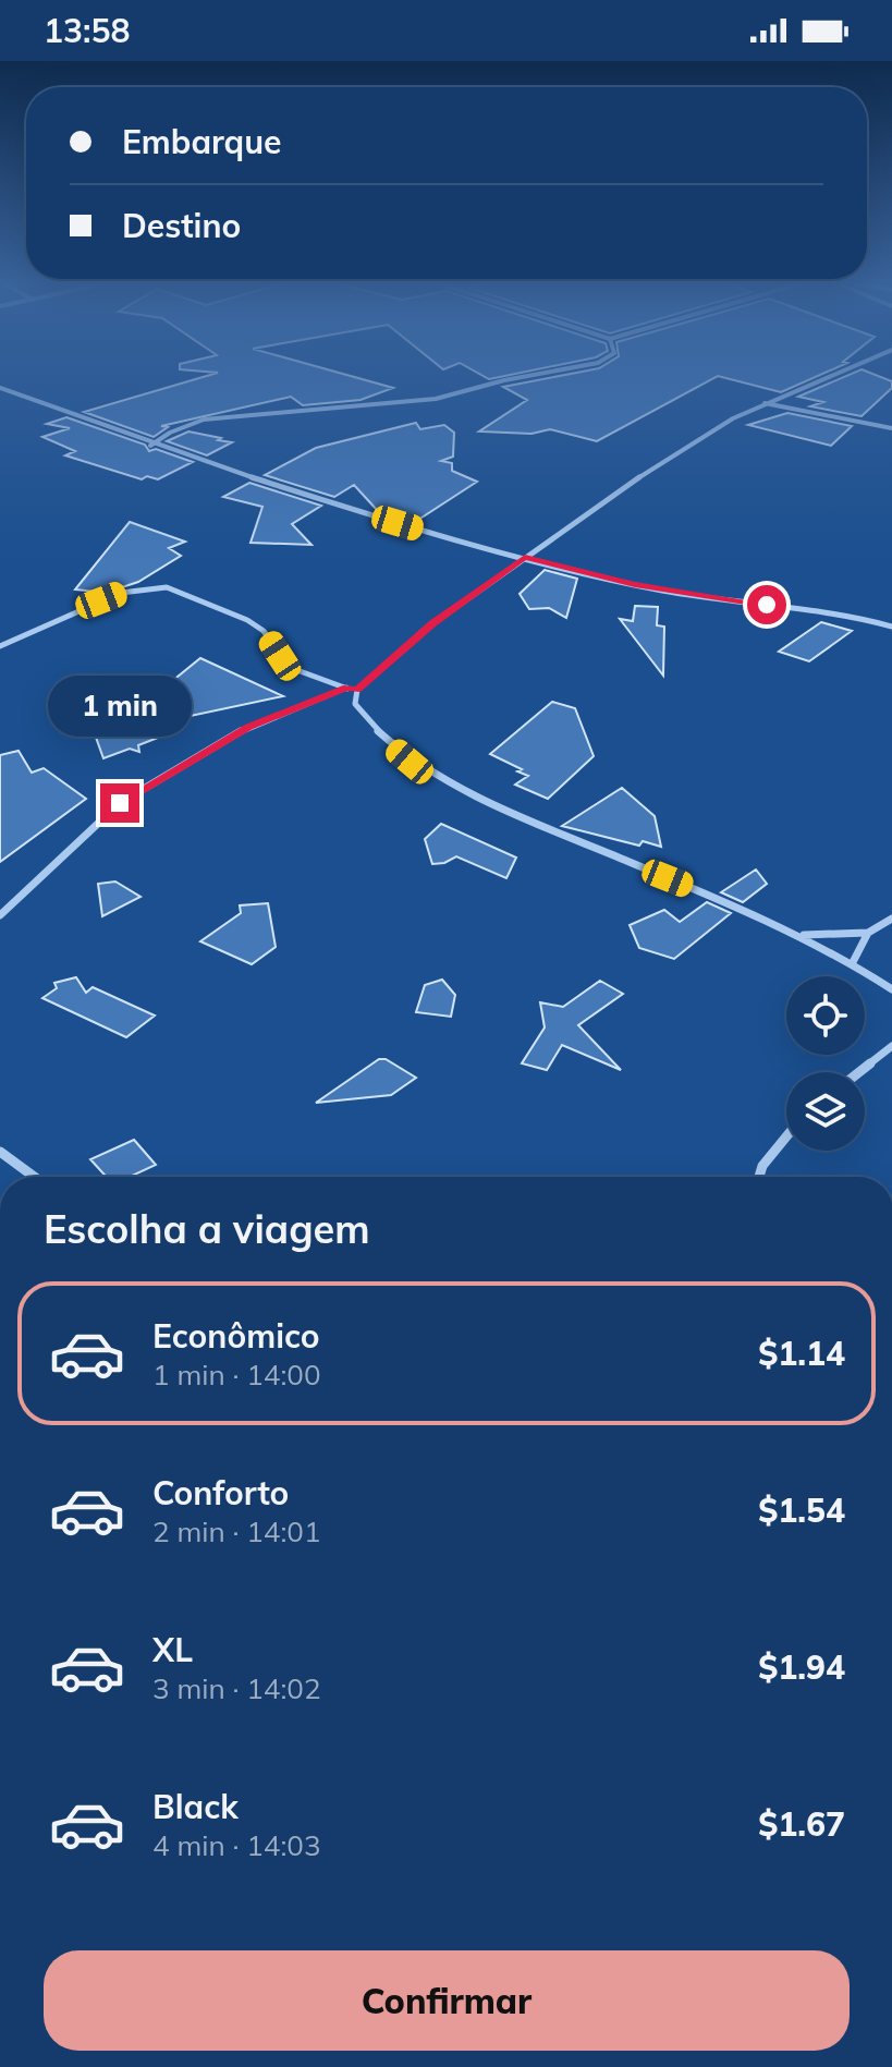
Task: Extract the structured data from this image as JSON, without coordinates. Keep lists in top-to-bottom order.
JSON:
{
  "page": {
    "status": "13:58",
    "banner": ["Embarque", "Destino"],
    "bubble": "1 min",
    "heading": "Escolha a viagem",
    "list": [
      {
        "name": "Econômico",
        "note": "1 min · 14:00",
        "value": "$1.14"
      },
      {
        "name": "Conforto",
        "note": "2 min · 14:01",
        "value": "$1.54"
      },
      {
        "name": "XL",
        "note": "3 min · 14:02",
        "value": "$1.94"
      },
      {
        "name": "Black",
        "note": "4 min · 14:03",
        "value": "$1.67"
      }
    ],
    "buttons": "Confirmar"
  }
}
